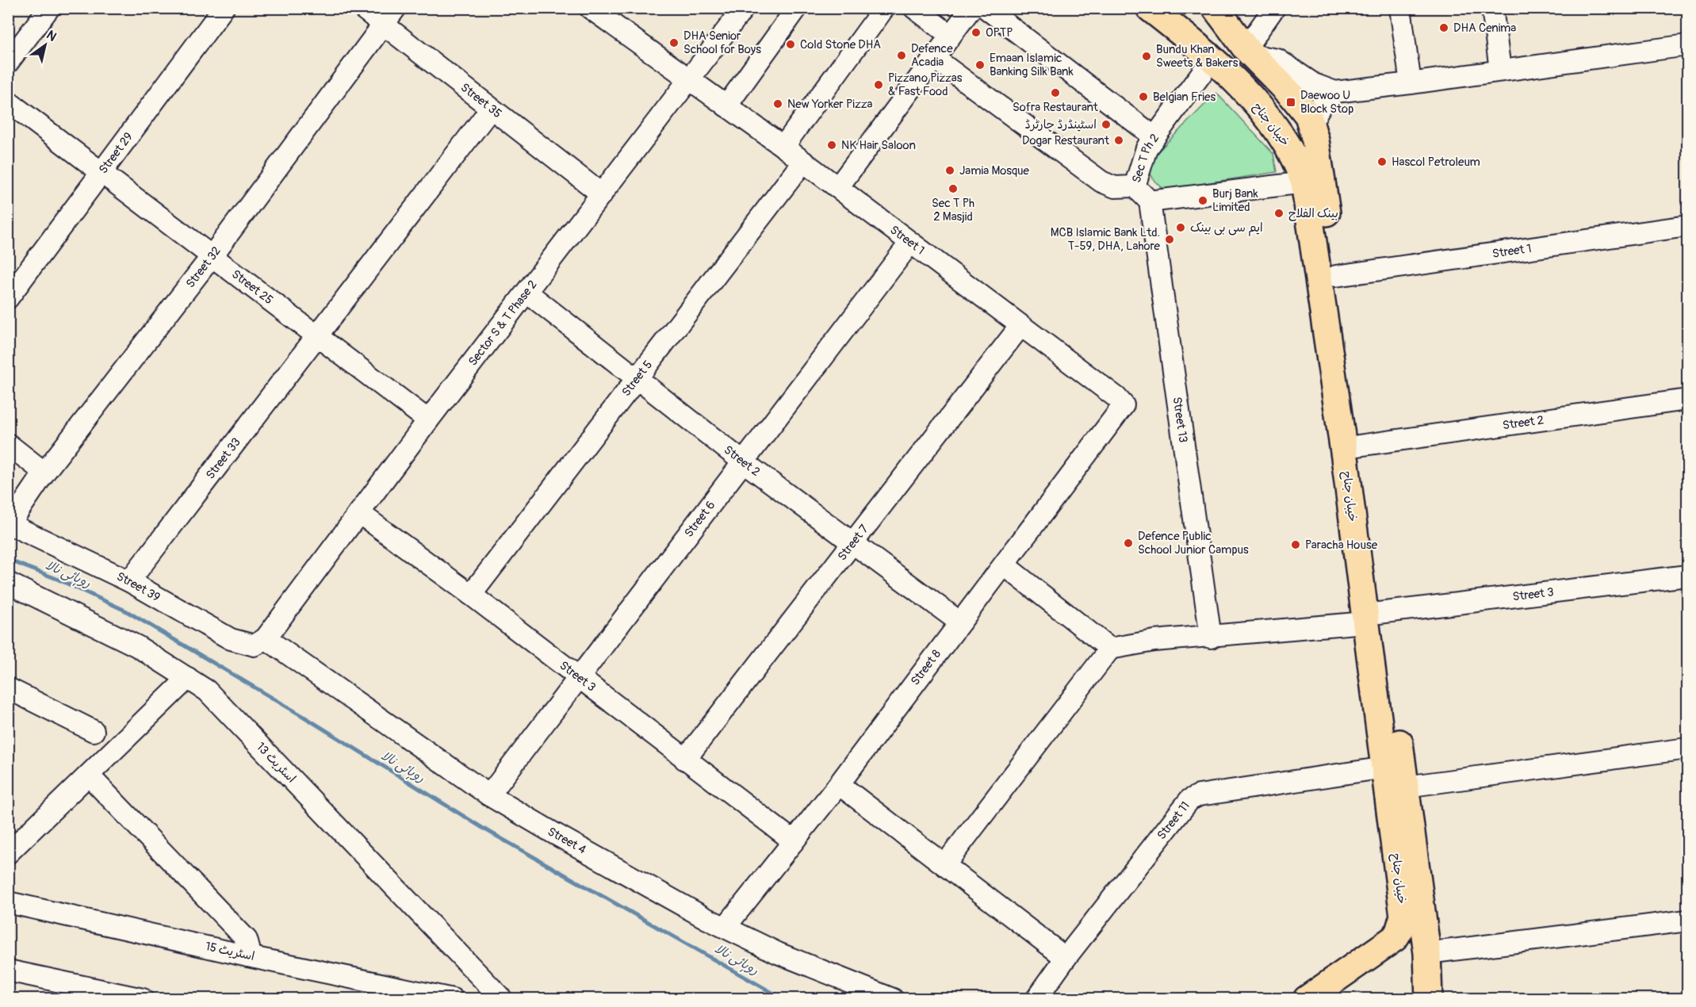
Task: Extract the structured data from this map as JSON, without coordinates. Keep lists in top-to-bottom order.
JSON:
{
  "streets": {
    "main road": ["خیبان جناح"],
    "street": [
      "Street 35",
      "Street 29",
      "Sec T Ph 2",
      "Street 1",
      "Street 32",
      "Street 25",
      "Sector S & T Phase 2",
      "Street 5",
      "Street 13",
      "Street 2",
      "Street 33",
      "Street 6",
      "Street 7",
      "Street 39",
      "Street 3",
      "Street 8",
      "اسٹریٹ 13",
      "Street 11",
      "Street 4",
      "اسٹریٹ 15"
    ]
  },
  "crossings": [
    ["Street 35", "Street 32"],
    ["Street 35", "Sector S & T Phase 2"],
    ["Street 35", "Street 33"],
    ["خیبان جناح", "Sec T Ph 2"],
    ["خیبان جناح", "Street 1"],
    ["خیبان جناح", "Street 2"],
    ["خیبان جناح", "Street 3"],
    ["خیبان جناح", "Street 11"],
    ["Street 29", "Street 25"],
    ["Sec T Ph 2", "Street 13"],
    ["Street 1", "Sector S & T Phase 2"],
    ["Street 1", "Street 5"],
    ["Street 1", "Street 6"],
    ["Street 1", "Street 7"],
    ["Street 1", "Street 8"],
    ["Street 32", "Street 25"],
    ["Street 32", "Street 39"],
    ["Street 25", "Sector S & T Phase 2"],
    ["Street 25", "Street 33"],
    ["Sector S & T Phase 2", "Street 2"],
    ["Sector S & T Phase 2", "Street 39"],
    ["Sector S & T Phase 2", "Street 3"],
    ["Sector S & T Phase 2", "Street 4"],
    ["Street 5", "Street 2"],
    ["Street 5", "Street 3"],
    ["Street 13", "Street 3"],
    ["Street 2", "Street 6"],
    ["Street 2", "Street 7"],
    ["Street 2", "Street 8"],
    ["Street 33", "Street 39"],
    ["Street 6", "Street 3"],
    ["Street 6", "Street 4"],
    ["Street 7", "Street 3"],
    ["Street 39", "Street 4"],
    ["Street 3", "Street 8"],
    ["Street 8", "Street 4"]
  ],
  "water": ["روہائی نالا"],
  "places": {
    "other": [
      "DHA Cenima",
      "OPTP",
      "DHA Senior School for Boys",
      "Cold Stone DHA",
      "Defence Acadia",
      "Bundu Khan Sweets & Bakers",
      "Emaan Islamic Banking Silk Bank",
      "Pizzano Pizzas & Fast Food",
      "Sofra Restaurant",
      "Belgian Fries",
      "New Yorker Pizza",
      "اسٹینڈرڈ چارٹرڈ",
      "Dogar Restaurant",
      "NK Hair Saloon",
      "Hascol Petroleum",
      "Jamia Mosque",
      "Sec T Ph 2 Masjid",
      "Burj Bank Limited",
      "بینک الفلاح",
      "ایم سی بی بینک",
      "MCB Islamic Bank Ltd. T-59, DHA, Lahore",
      "Defence Public School Junior Campus",
      "Paracha House"
    ],
    "transit": ["Daewoo U Block Stop"]
  },
  "north": "top right"
}
